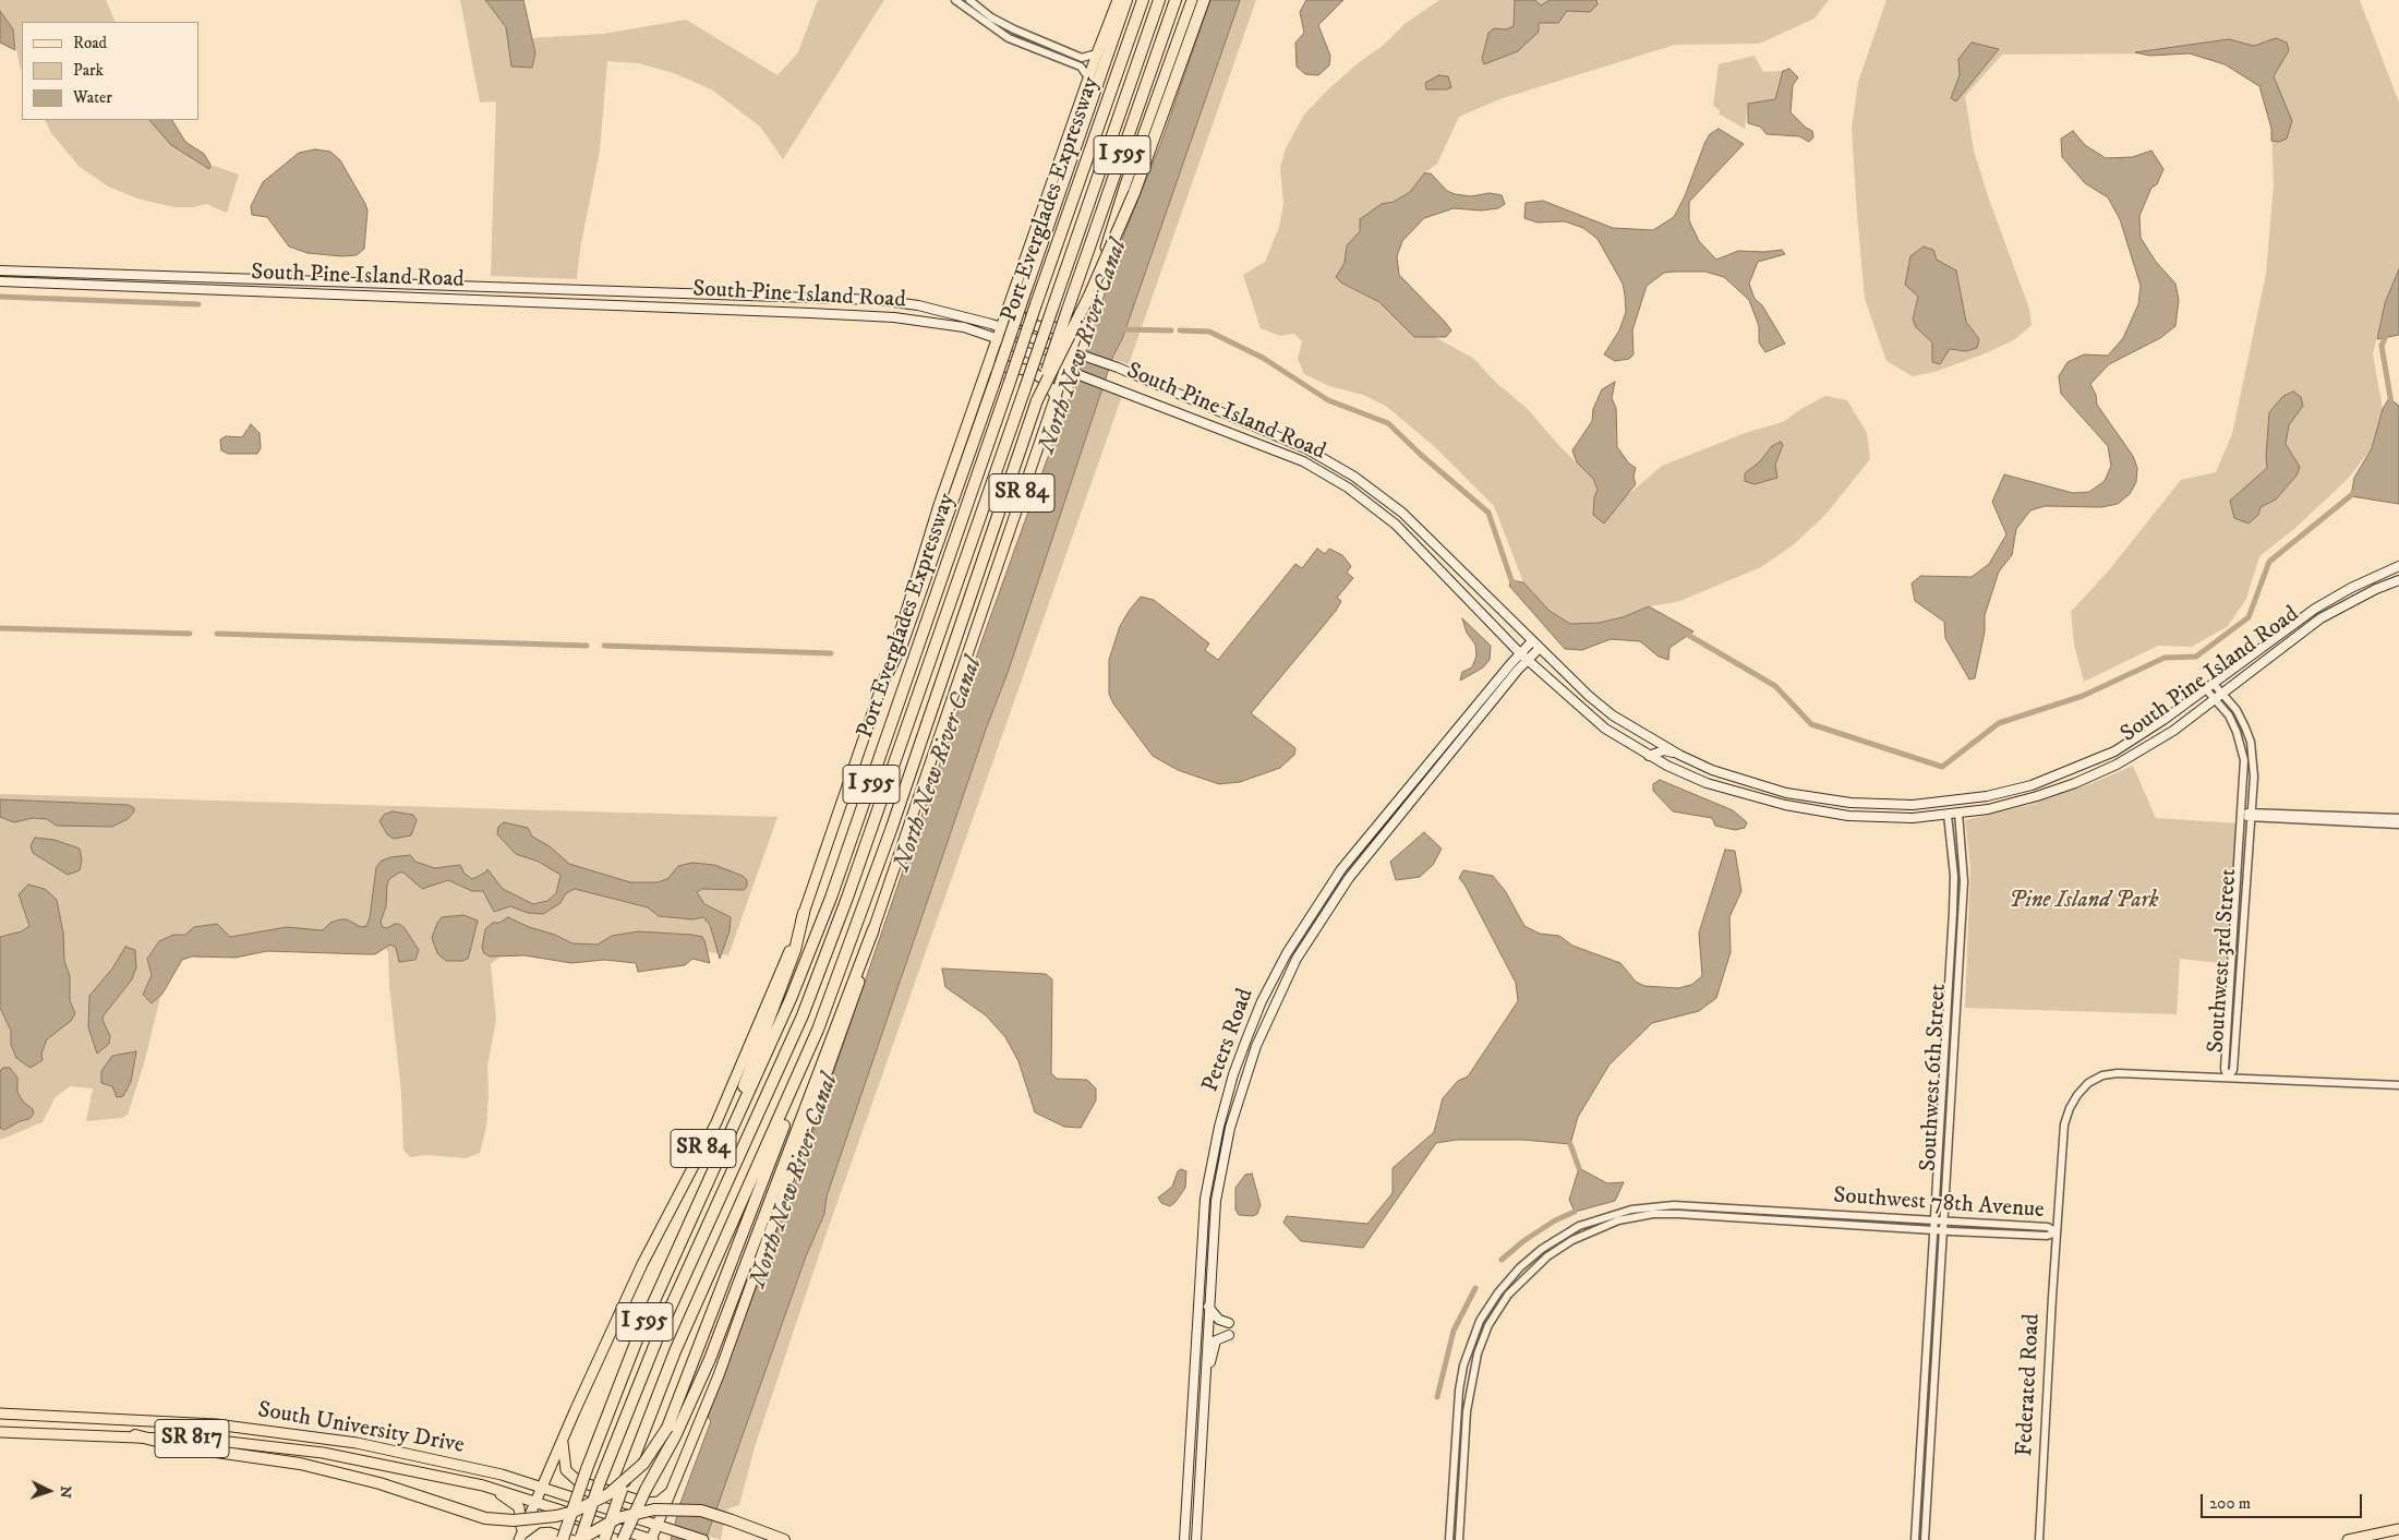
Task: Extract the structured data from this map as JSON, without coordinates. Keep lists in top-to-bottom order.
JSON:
{
  "streets": {
    "highway": ["I 595", "Port Everglades Expressway"],
    "main road": [
      "South Pine Island Road",
      "SR 84",
      "Peters Road",
      "South University Drive",
      "SR 817"
    ],
    "street": [
      "Southwest 3rd Street",
      "Southwest 6th Street",
      "Southwest 78th Avenue",
      "Federated Road"
    ]
  },
  "crossings": [
    ["South Pine Island Road", "SR 84"],
    ["South Pine Island Road", "Southwest 3rd Street"],
    ["South Pine Island Road", "Peters Road"],
    ["South Pine Island Road", "Southwest 6th Street"],
    ["SR 84", "South University Drive"],
    ["Southwest 3rd Street", "Federated Road"],
    ["Southwest 6th Street", "Southwest 78th Avenue"],
    ["Southwest 78th Avenue", "Federated Road"]
  ],
  "water": ["North New River Canal"],
  "parks": ["Pine Island Park"],
  "legend": ["Road", "Park", "Water"],
  "scale_bar": "200 m",
  "north": "right"
}
